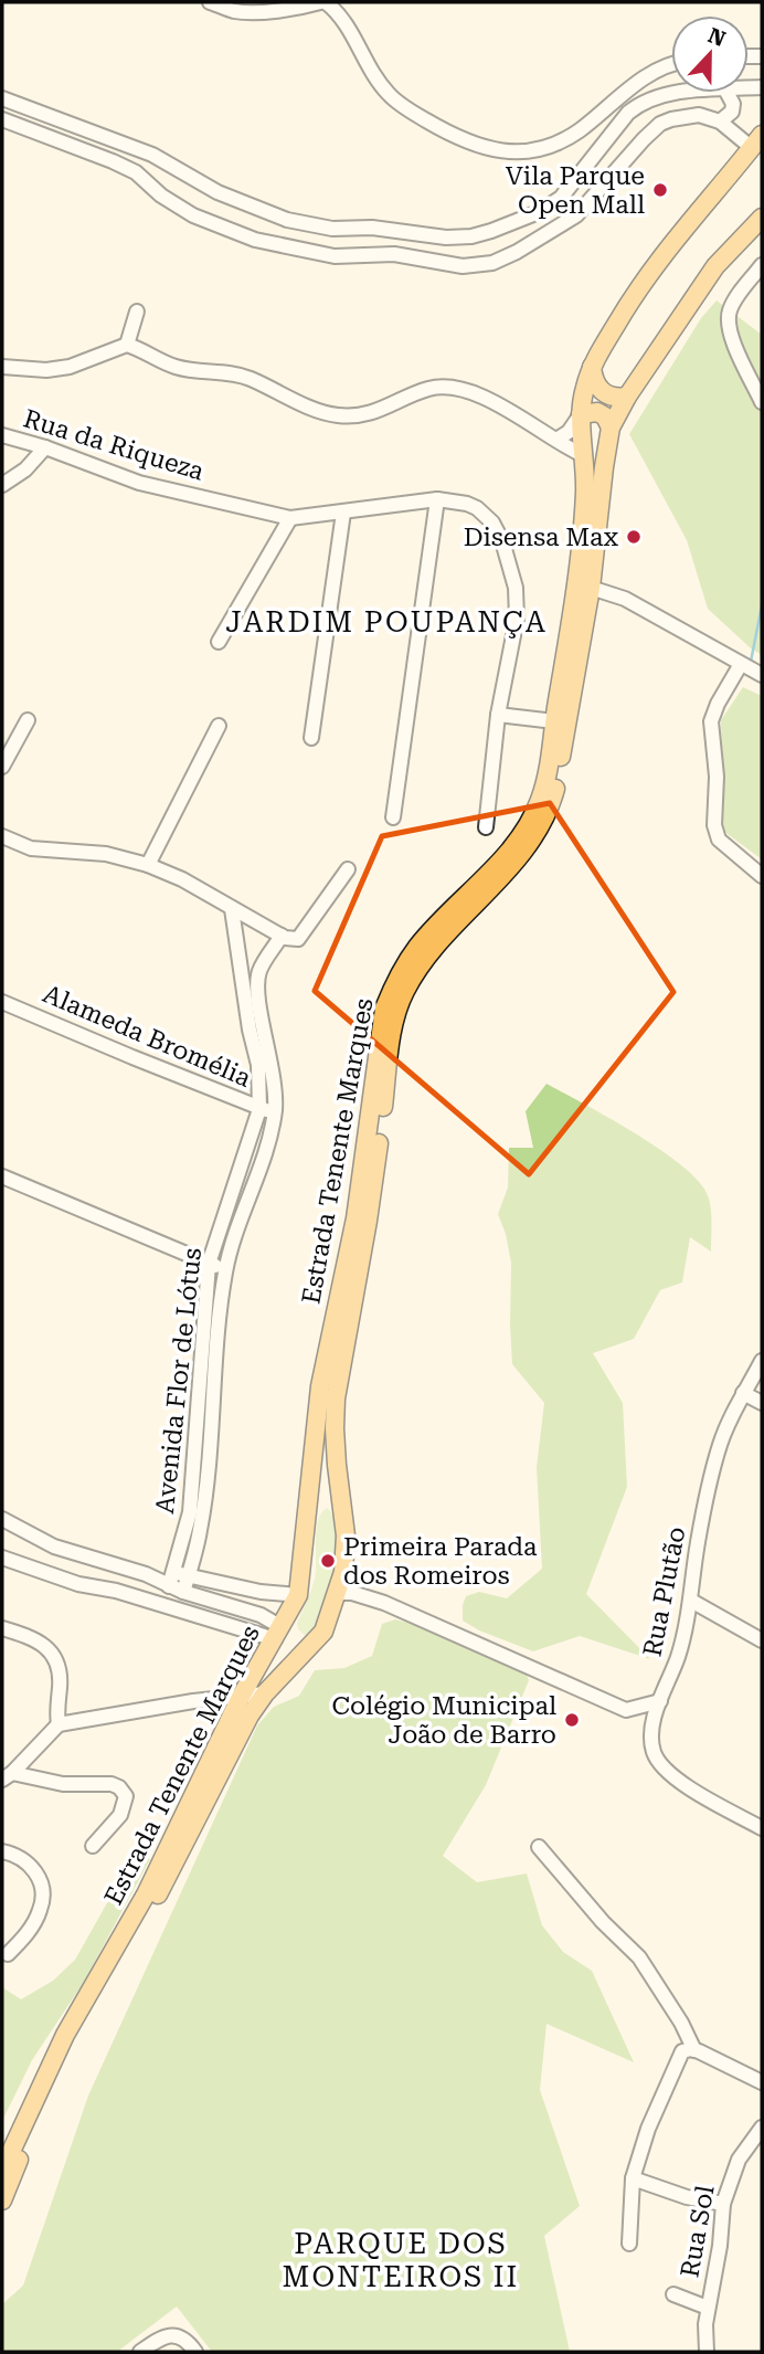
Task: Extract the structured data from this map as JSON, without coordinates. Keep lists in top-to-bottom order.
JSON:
{
  "streets": {
    "main road": ["Estrada Tenente Marques"],
    "street": [
      "Rua da Riqueza",
      "Alameda Bromélia",
      "Avenida Flor de Lótus",
      "Rua Plutão",
      "Rua Sol"
    ]
  },
  "crossings": [
    ["Alameda Bromélia", "Avenida Flor de Lótus"]
  ],
  "districts": ["JARDIM POUPANÇA", "PARQUE DOS MONTEIROS II"],
  "places": [
    "Vila Parque Open Mall",
    "Disensa Max",
    "Primeira Parada dos Romeiros",
    "Colégio Municipal João de Barro"
  ],
  "north": "top"
}
